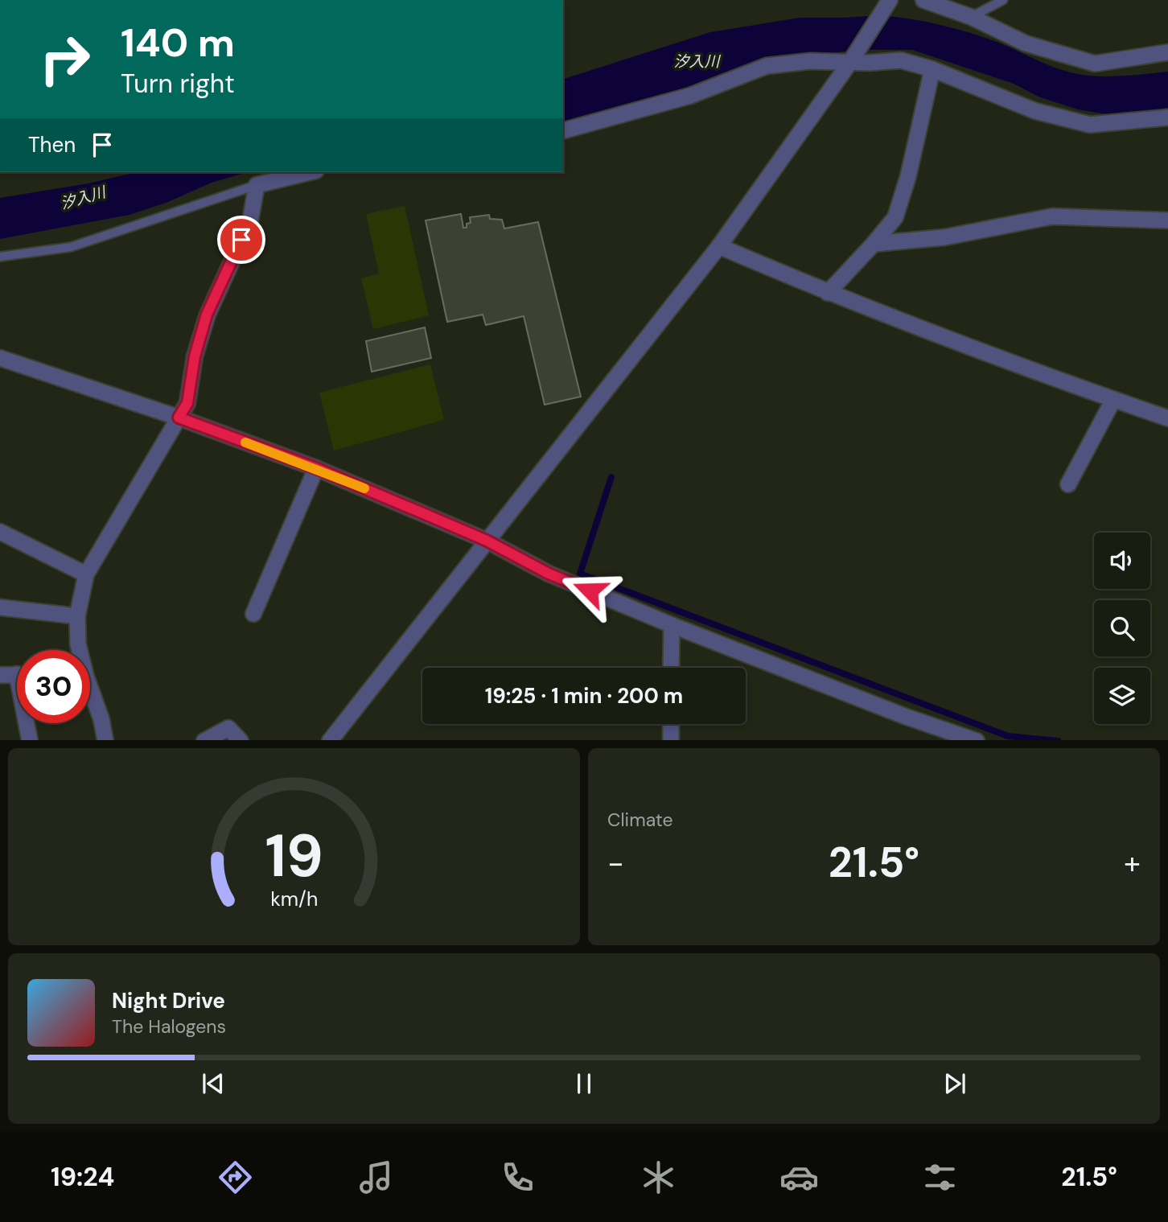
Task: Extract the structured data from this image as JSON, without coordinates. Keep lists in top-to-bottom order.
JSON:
{
  "water": ["汐入川"],
  "page": {
    "turn": ["140 m", "Turn right"],
    "then": "Then",
    "limit": "30",
    "trip": "19:25 · 1 min · 200 m",
    "tile": "Climate",
    "heat": ["−", "21.5°", "+"],
    "song": ["Night Drive", "The Halogens"],
    "tabs": ["19:24", "21.5°"],
    "gauge": ["19", "km/h"]
  }
}
